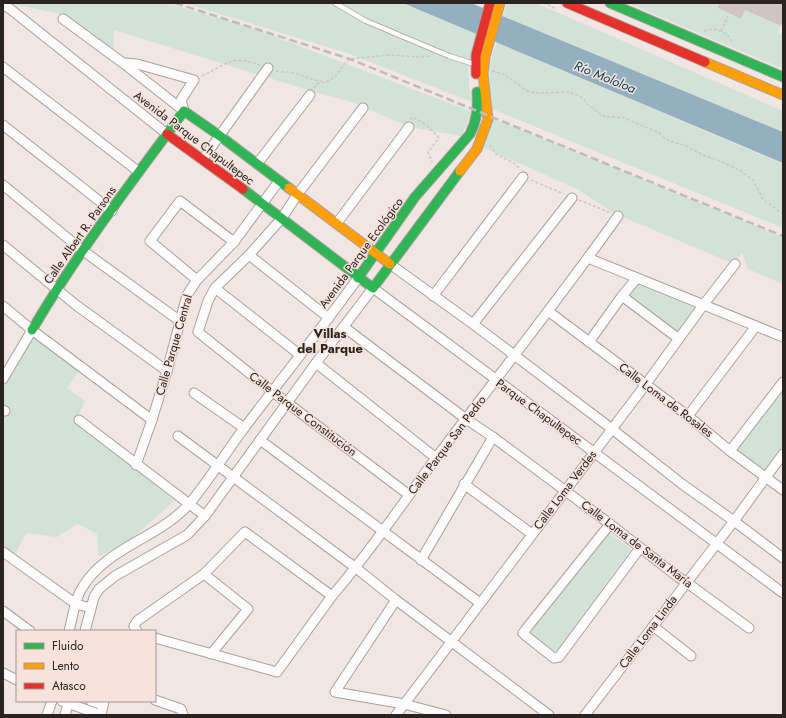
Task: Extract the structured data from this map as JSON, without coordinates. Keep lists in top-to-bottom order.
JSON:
{
  "streets": {
    "street": [
      "Avenida Parque Chapultepec",
      "Calle Albert R. Parsons",
      "Avenida Parque Ecológico",
      "Calle Parque Central",
      "Calle Loma de Rosales",
      "Parque Chapultepec",
      "Calle Parque Constitución",
      "Calle Parque San Pedro",
      "Calle Loma Verdes",
      "Calle Loma de Santa María",
      "Calle Loma Linda"
    ]
  },
  "crossings": [
    ["Avenida Parque Chapultepec", "Calle Albert R. Parsons"],
    ["Avenida Parque Chapultepec", "Avenida Parque Ecológico"],
    ["Avenida Parque Chapultepec", "Calle Parque Central"],
    ["Avenida Parque Chapultepec", "Parque Chapultepec"],
    ["Avenida Parque Ecológico", "Parque Chapultepec"],
    ["Avenida Parque Ecológico", "Calle Parque Constitución"],
    ["Avenida Parque Ecológico", "Calle Loma de Santa María"],
    ["Calle Parque Central", "Calle Parque Constitución"],
    ["Calle Loma de Rosales", "Calle Parque San Pedro"],
    ["Calle Loma de Rosales", "Calle Loma Verdes"],
    ["Calle Loma de Rosales", "Calle Loma Linda"],
    ["Parque Chapultepec", "Calle Parque San Pedro"],
    ["Parque Chapultepec", "Calle Loma Verdes"],
    ["Parque Chapultepec", "Calle Loma Linda"],
    ["Calle Parque Constitución", "Calle Parque San Pedro"],
    ["Calle Parque San Pedro", "Calle Loma de Santa María"],
    ["Calle Loma Verdes", "Calle Loma de Santa María"],
    ["Calle Loma de Santa María", "Calle Loma Linda"]
  ],
  "districts": ["Villas del Parque"],
  "water": ["Río Mololoa"],
  "legend": ["Fluido", "Lento", "Atasco"]
}
